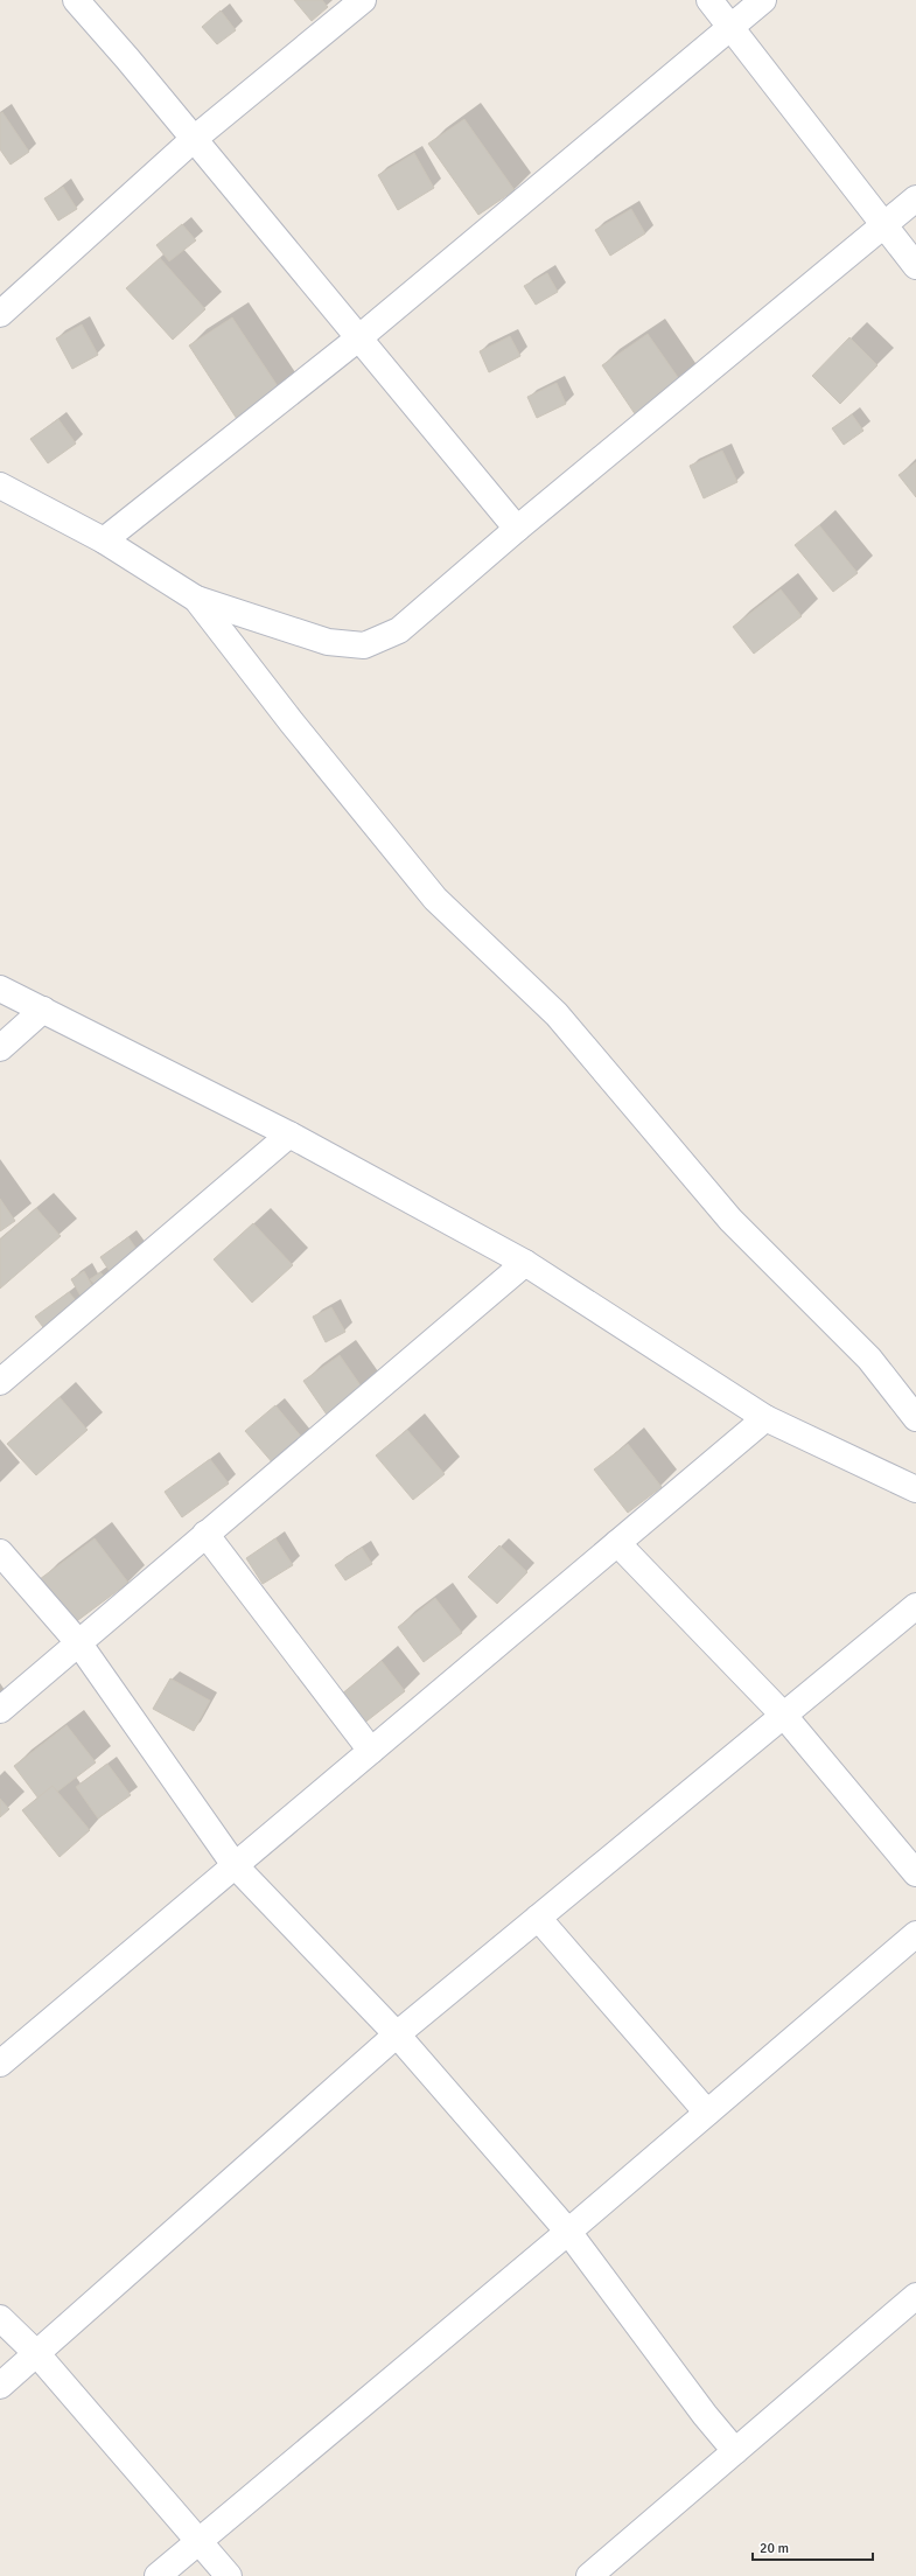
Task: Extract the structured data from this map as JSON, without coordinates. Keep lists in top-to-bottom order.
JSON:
{
  "scale_bar": "20 m"
}
